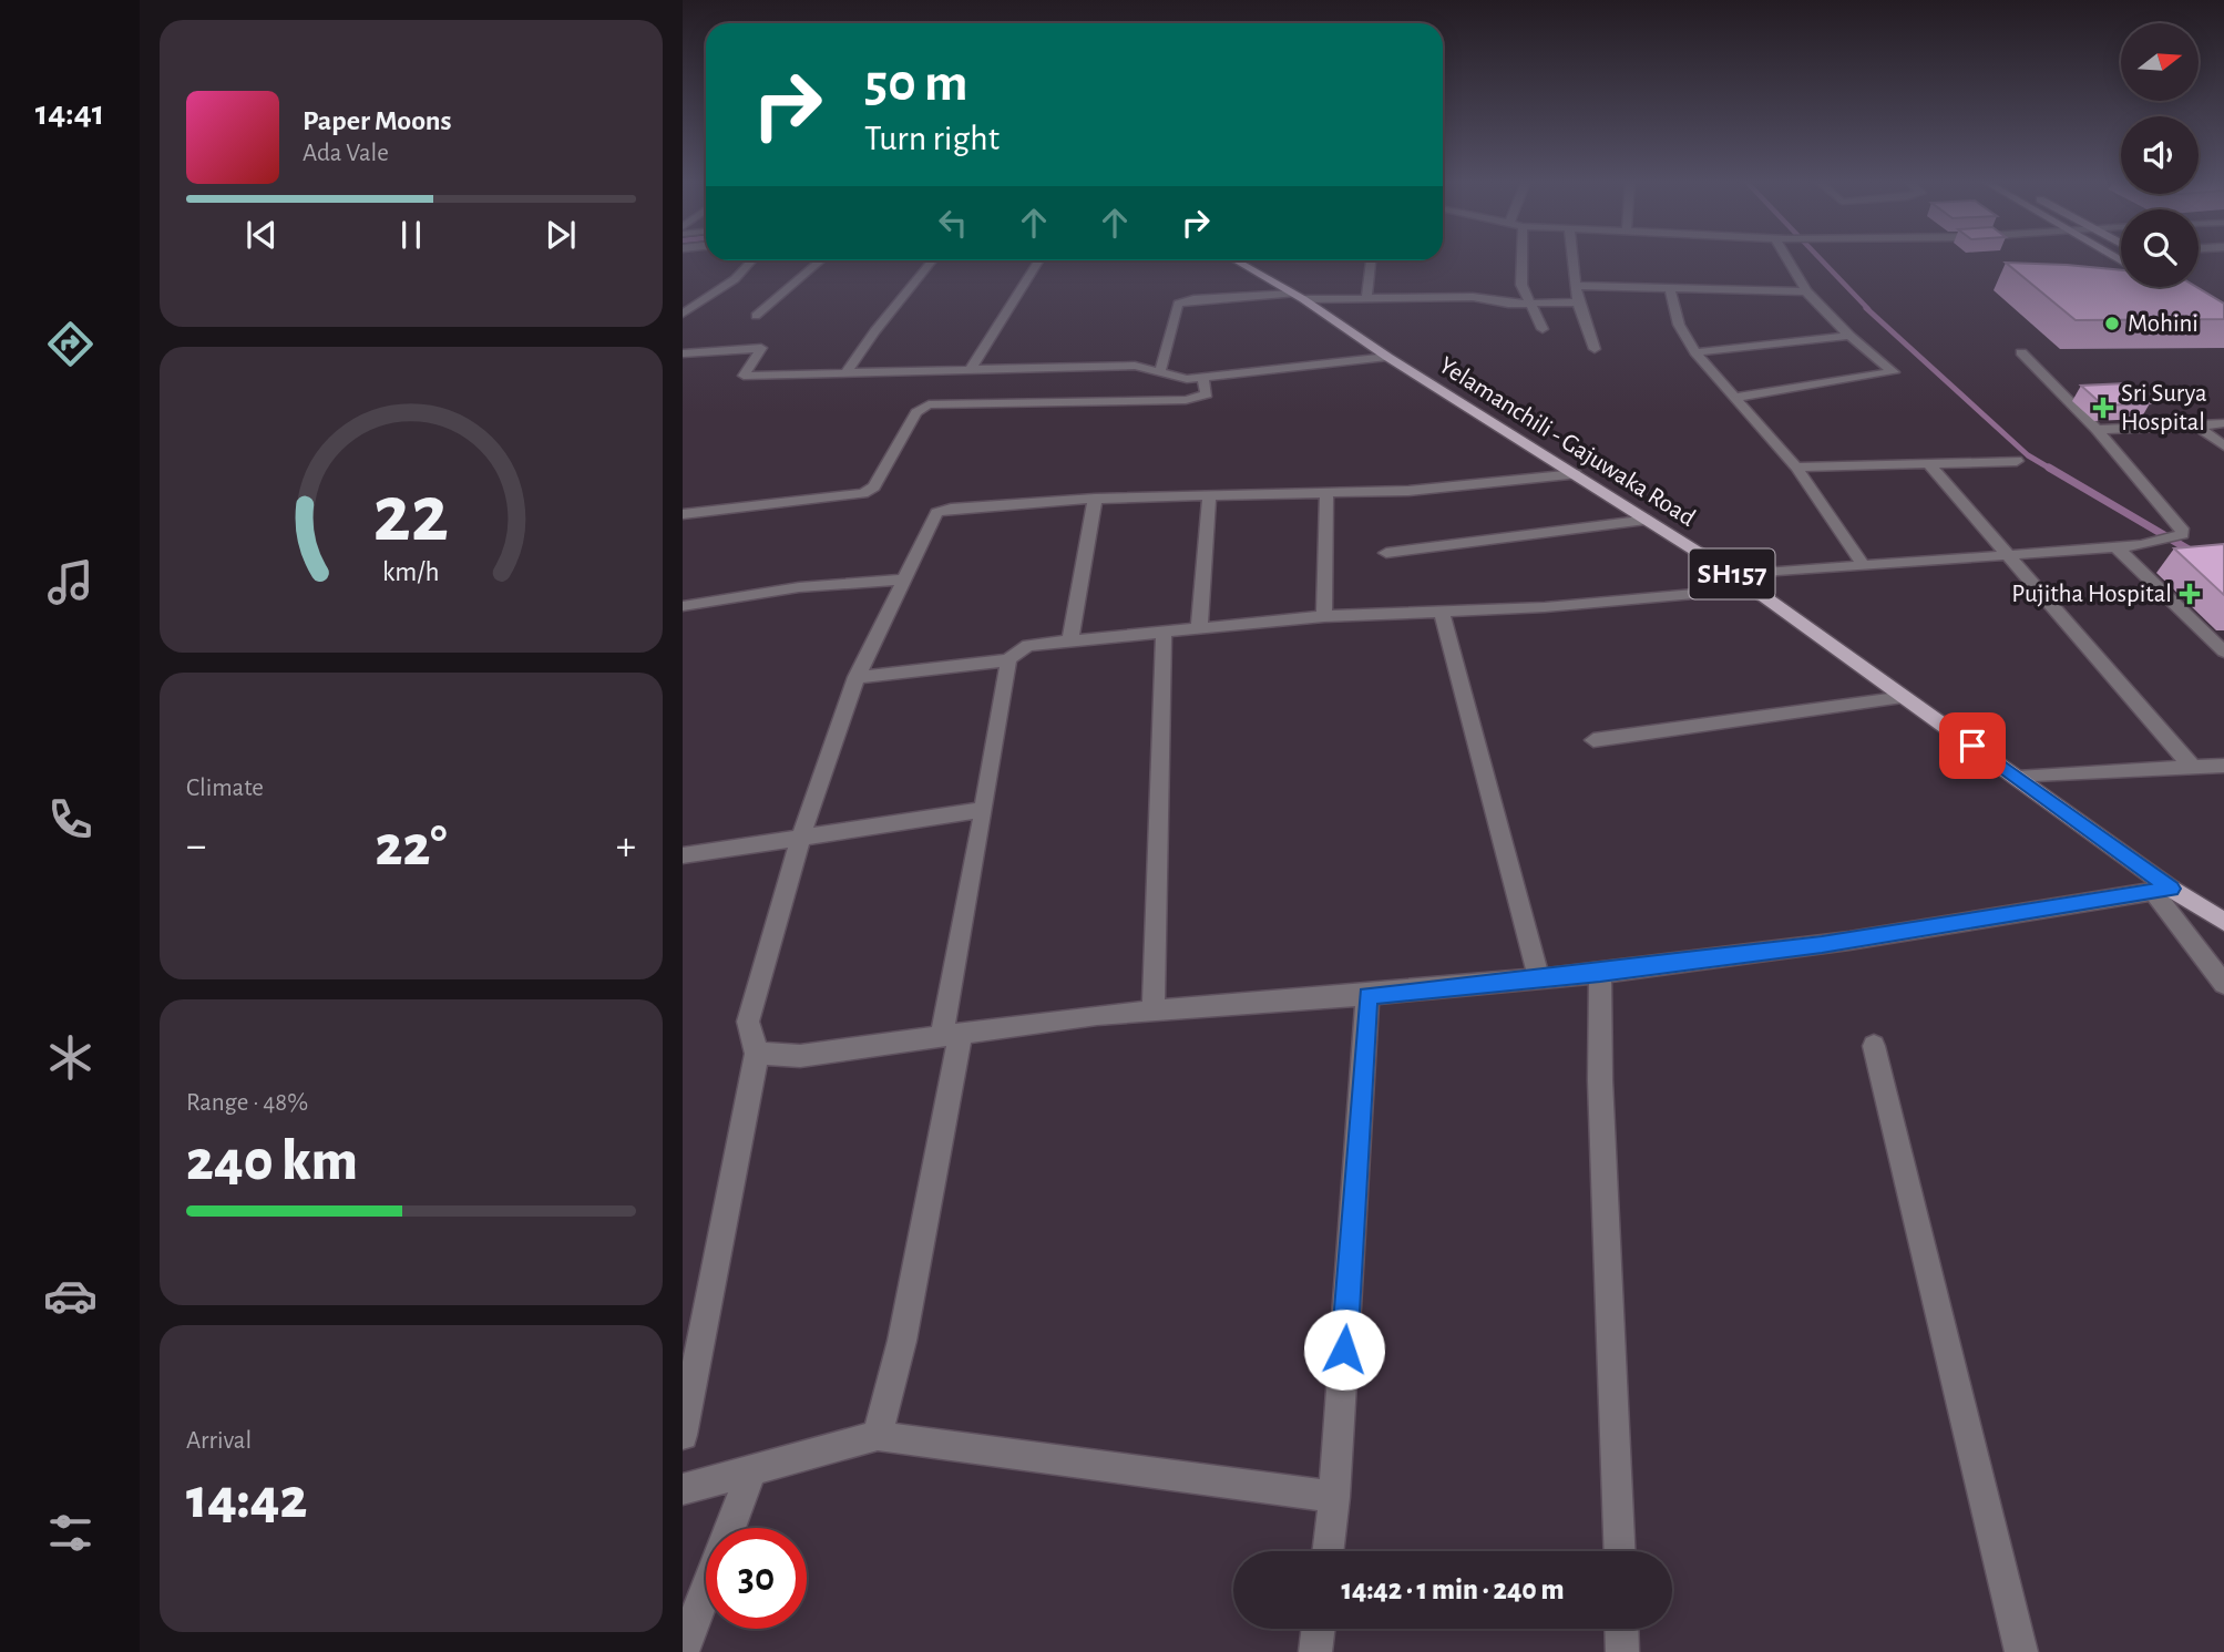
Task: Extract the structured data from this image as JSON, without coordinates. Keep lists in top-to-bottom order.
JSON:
{
  "streets": {
    "main road": ["Yelamanchili - Gajuwaka Road", "SH157"]
  },
  "places": {
    "other": ["Mohini"],
    "health": ["Sri Surya Hospital", "Pujitha Hospital"]
  },
  "north": "right",
  "page": {
    "tabs": "14:41",
    "turn": ["50 m", "Turn right"],
    "song": ["Paper Moons", "Ada Vale"],
    "tile": [
      "Climate",
      ["Range · 48%", "240 km"],
      ["Arrival", "14:42"]
    ],
    "heat": ["−", "22°", "+"],
    "limit": "30",
    "trip": "14:42 · 1 min · 240 m",
    "gauge": ["22", "km/h"]
  }
}
